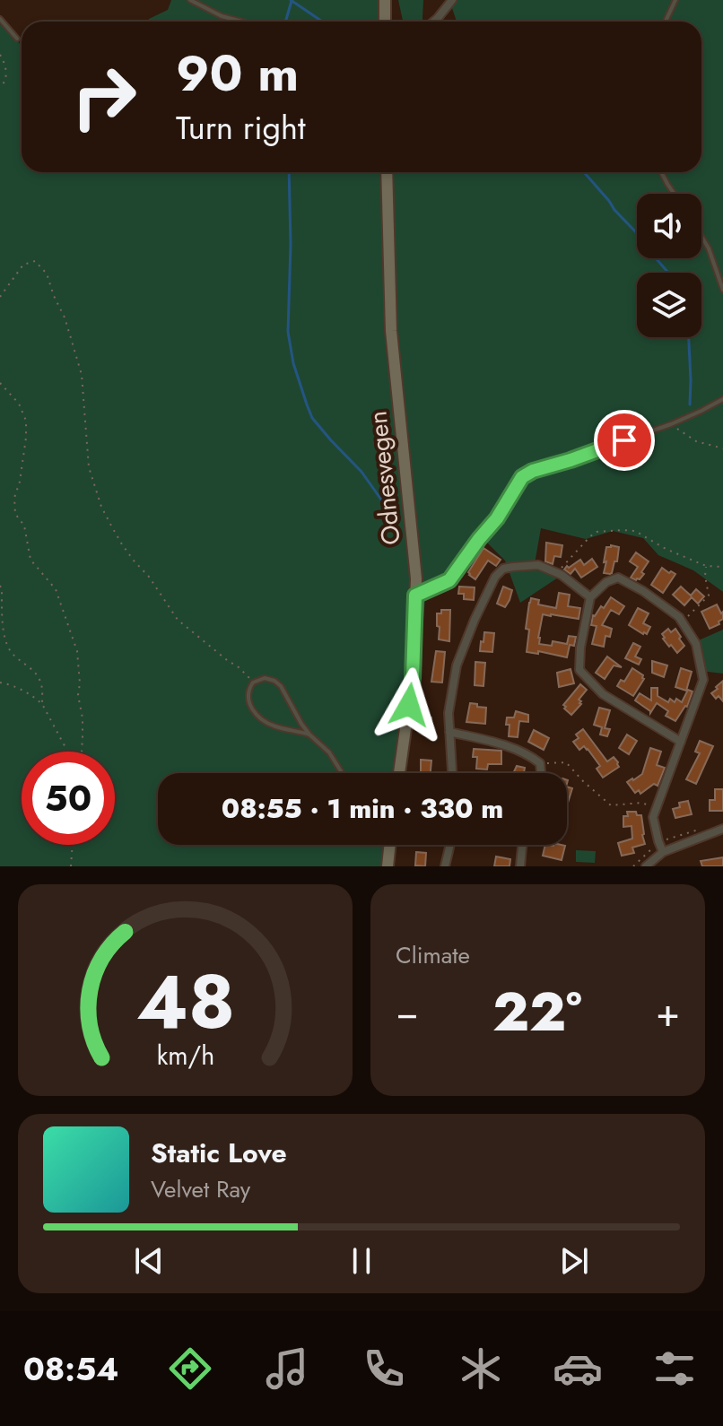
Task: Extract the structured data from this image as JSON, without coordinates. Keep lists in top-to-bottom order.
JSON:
{
  "streets": {
    "main road": ["Odnesvegen"]
  },
  "page": {
    "turn": ["90 m", "Turn right"],
    "limit": "50",
    "trip": "08:55 · 1 min · 330 m",
    "tile": "Climate",
    "heat": ["−", "22°", "+"],
    "song": ["Static Love", "Velvet Ray"],
    "tabs": "08:54",
    "gauge": ["48", "km/h"]
  }
}
